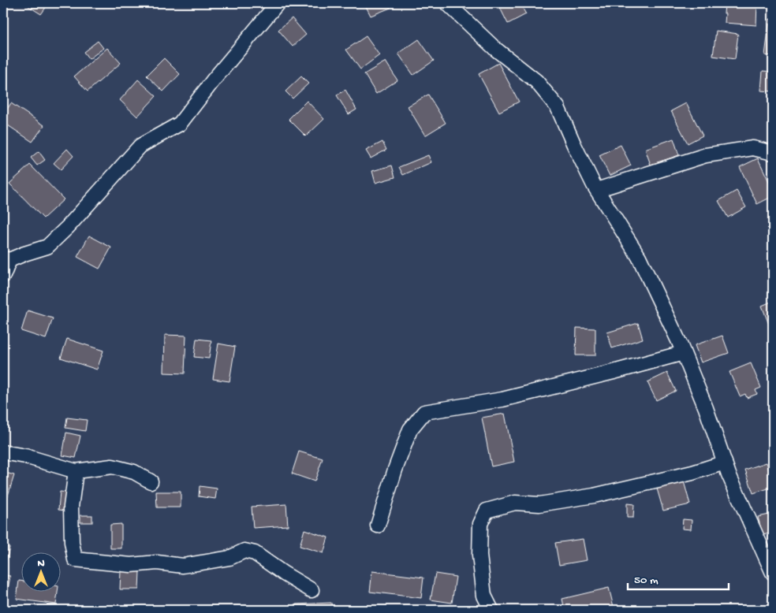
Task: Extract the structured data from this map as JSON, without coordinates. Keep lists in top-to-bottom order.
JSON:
{
  "scale_bar": "50 m",
  "north": "top"
}
